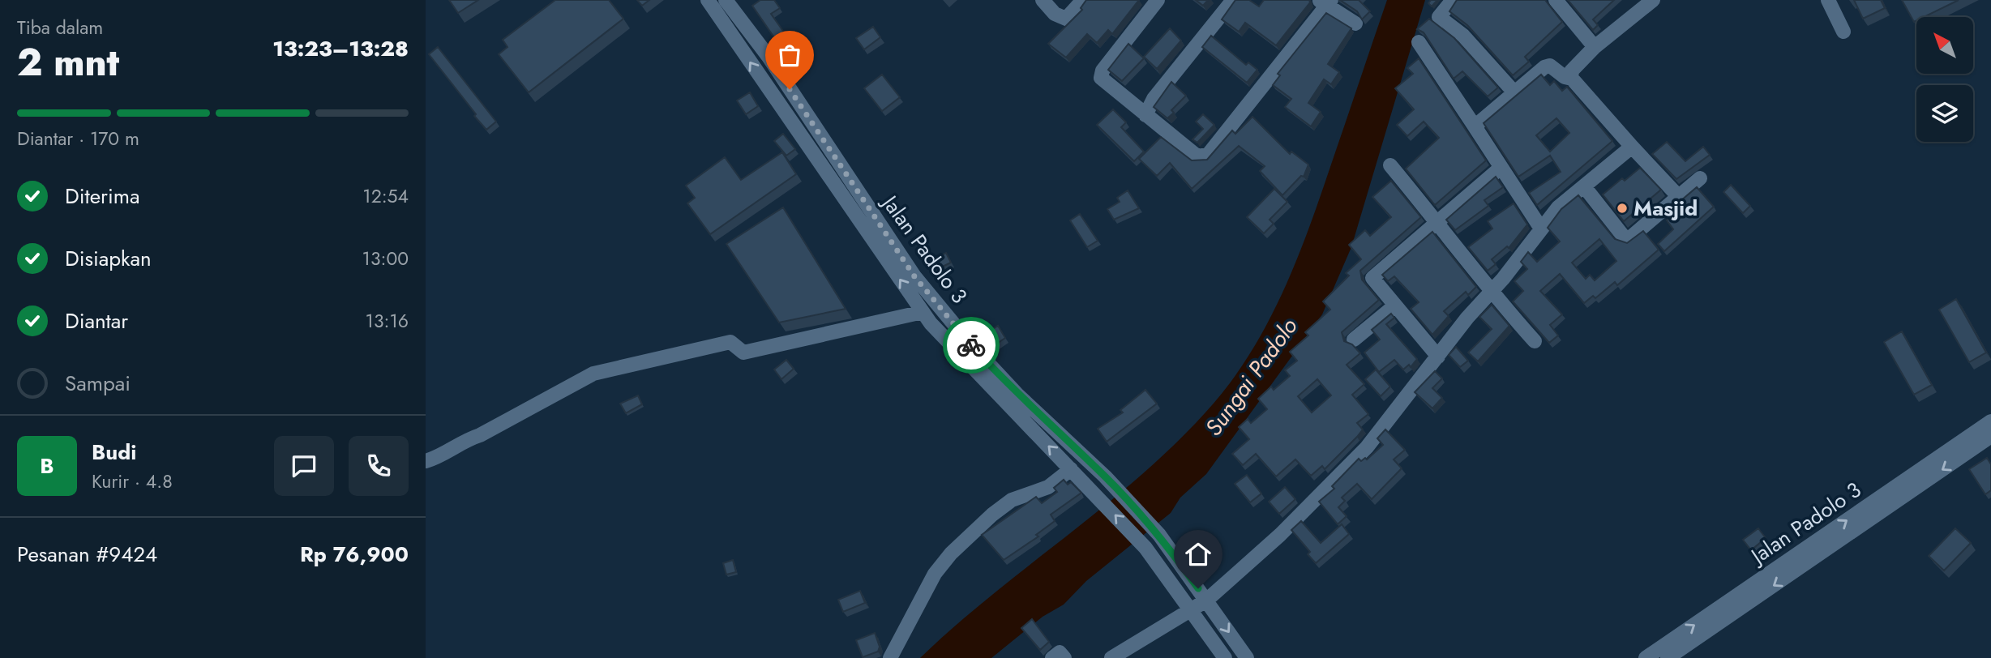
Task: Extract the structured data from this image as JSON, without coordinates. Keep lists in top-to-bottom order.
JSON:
{
  "streets": {
    "street": ["Jalan Padolo 3"]
  },
  "water": ["Sungai Padolo"],
  "places": ["Masjid"],
  "north": "top left",
  "page": {
    "heading": ["2 mnt", "Tiba dalam", "13:23–13:28"],
    "panel": [
      "Budi",
      "Kurir · 4.8",
      "Pesanan #9424",
      "Rp 76,900"
    ],
    "bar": "Diantar · 170 m",
    "list": [
      ["Diterima", "12:54"],
      ["Disiapkan", "13:00"],
      ["Diantar", "13:16"],
      "Sampai"
    ],
    "round": "B"
  }
}
